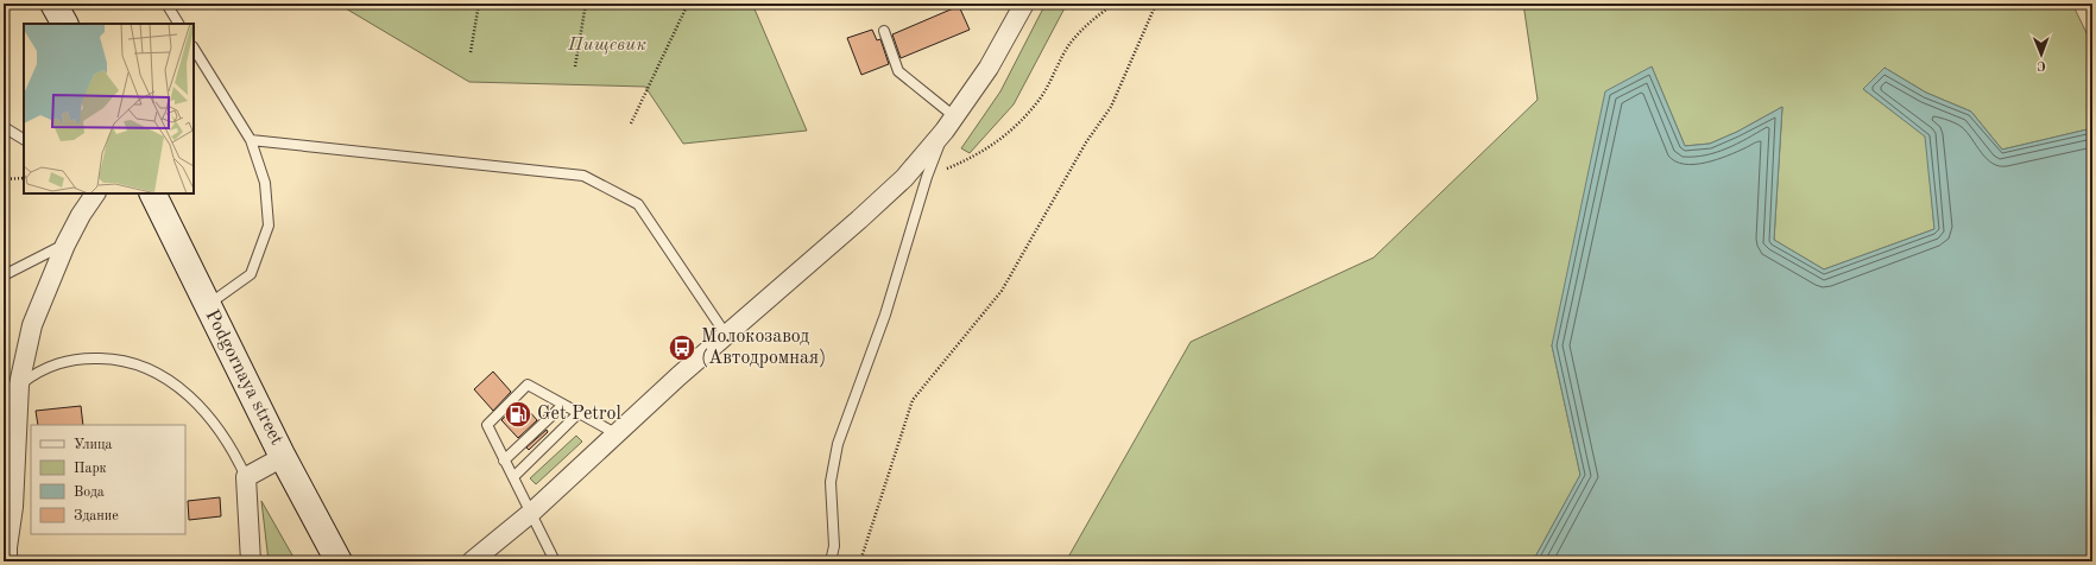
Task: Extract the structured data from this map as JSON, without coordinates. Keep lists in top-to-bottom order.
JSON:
{
  "streets": {
    "street": ["Podgornaya street"]
  },
  "parks": ["Пищевик"],
  "places": {
    "bus stop": ["Молокозавод (Автодромная)"],
    "fuel station": ["Get Petrol"]
  },
  "legend": [
    "Улица",
    "Парк",
    "Вода",
    "Здание"
  ],
  "north": "bottom"
}
